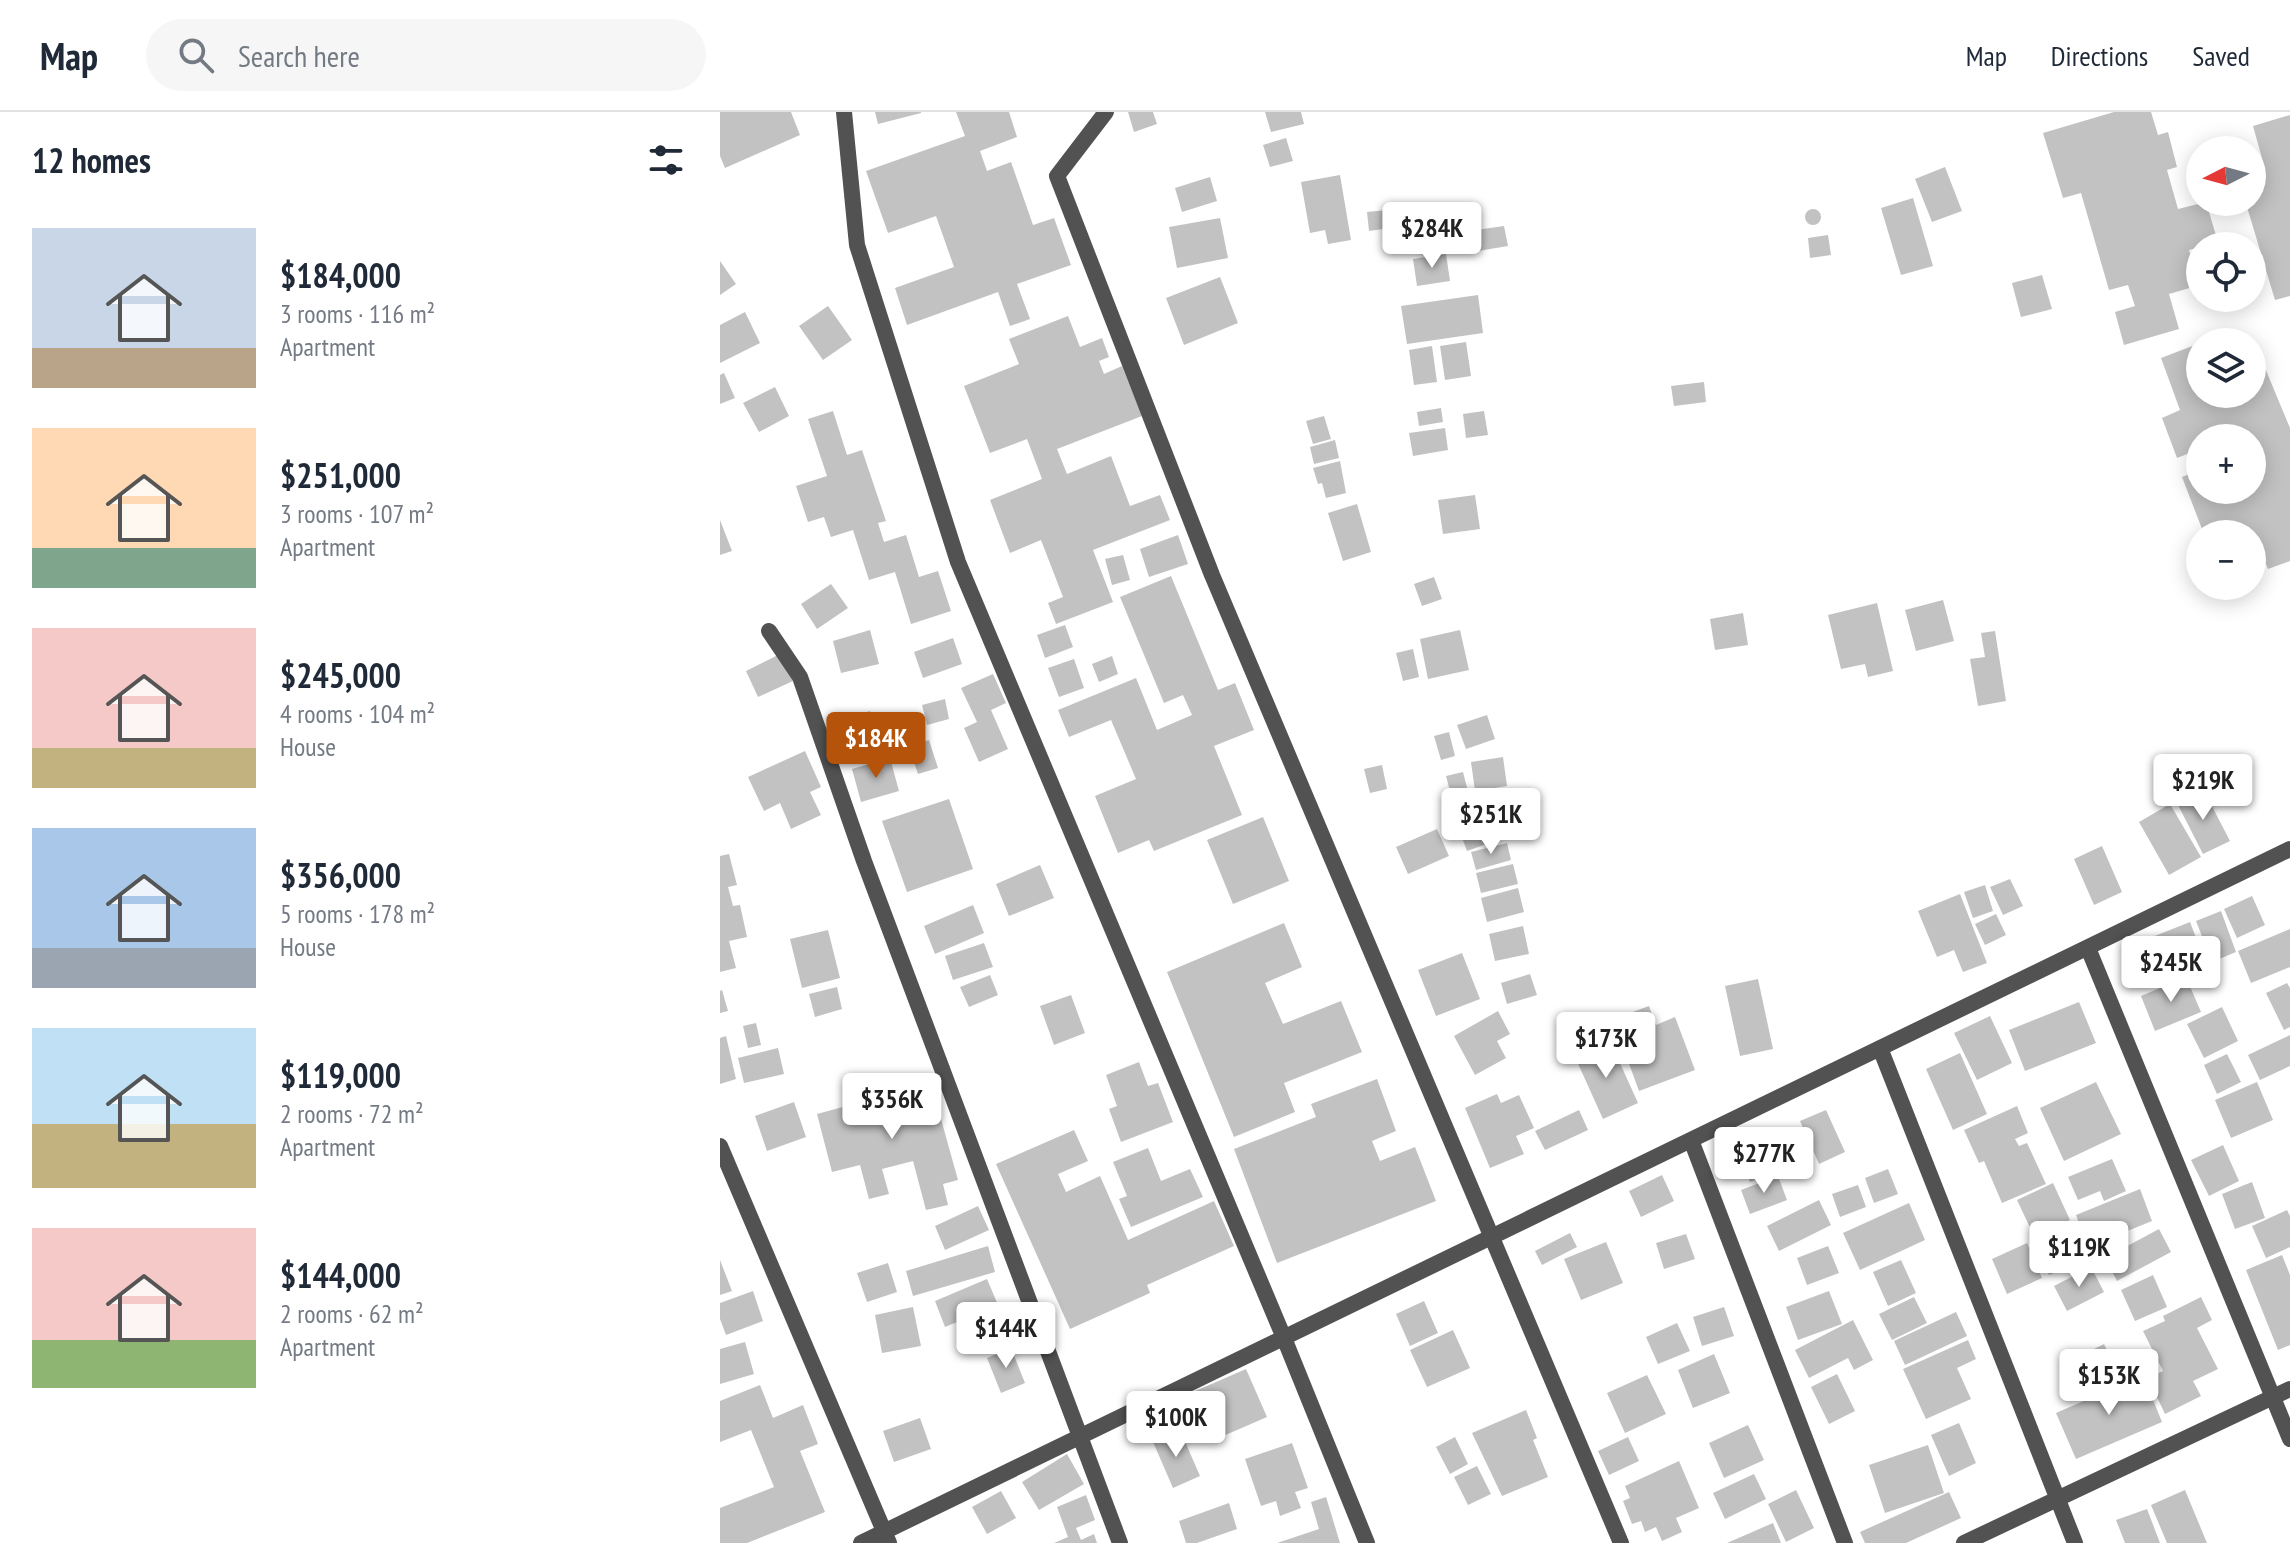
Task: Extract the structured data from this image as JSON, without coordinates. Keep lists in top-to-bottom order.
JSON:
{
  "north": "left",
  "page": {
    "header": "Map",
    "search": "Search here",
    "nav": ["Map", "Directions", "Saved"],
    "heading": "12 homes",
    "map_buttons": ["+", "−"],
    "price": [
      "$284K",
      "$184K",
      "$219K",
      "$251K",
      "$245K",
      "$173K",
      "$356K",
      "$277K",
      "$119K",
      "$144K",
      "$153K",
      "$100K"
    ],
    "list": [
      {
        "name": "$184,000",
        "note": "3 rooms · 116 m² · Apartment"
      },
      {
        "name": "$251,000",
        "note": "3 rooms · 107 m² · Apartment"
      },
      {
        "name": "$245,000",
        "note": "4 rooms · 104 m² · House"
      },
      {
        "name": "$356,000",
        "note": "5 rooms · 178 m² · House"
      },
      {
        "name": "$119,000",
        "note": "2 rooms · 72 m² · Apartment"
      },
      {
        "name": "$144,000",
        "note": "2 rooms · 62 m² · Apartment"
      }
    ]
  }
}
